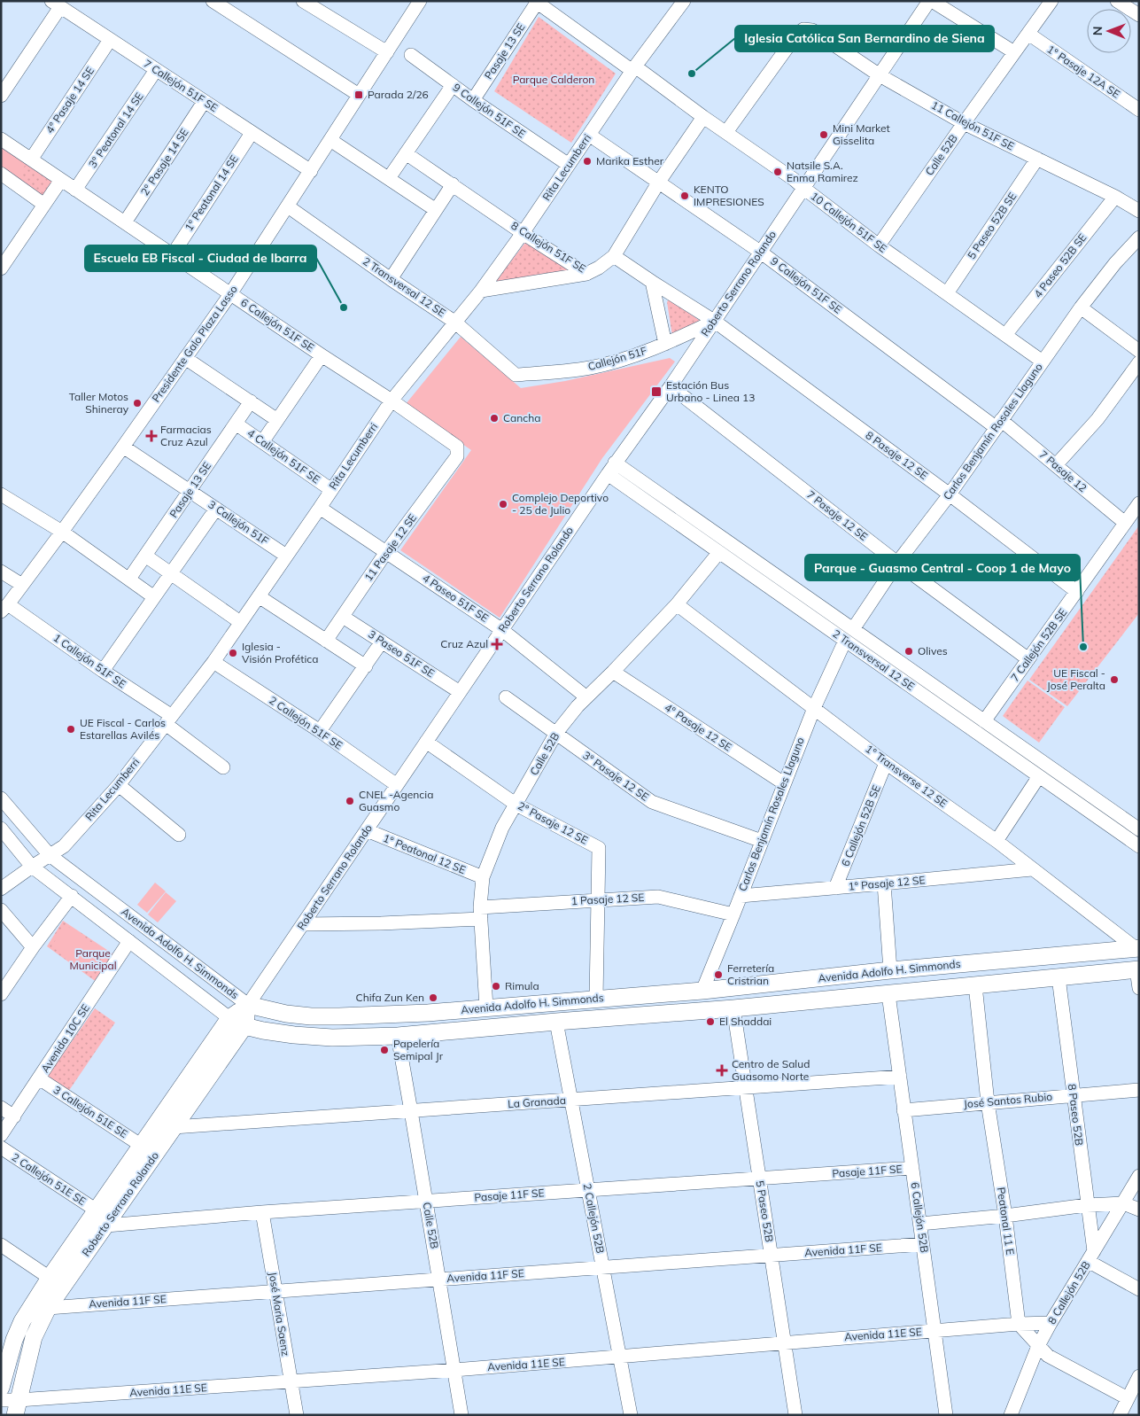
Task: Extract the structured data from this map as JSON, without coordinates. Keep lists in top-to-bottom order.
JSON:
{
  "streets": {
    "main road": ["Roberto Serrano Rolando", "Avenida Adolfo H. Simmonds"],
    "street": [
      "Pasaje 13 SE",
      "1° Pasaje 12A SE",
      "7 Callejón 51F SE",
      "4° Pasaje 14 SE",
      "9 Callejón 51F SE",
      "11 Callejón 51F SE",
      "3° Peatonal 14 SE",
      "Calle 52B",
      "2° Pasaje 14 SE",
      "Rita Lecumberri",
      "1° Peatonal 14 SE",
      "10 Callejón 51F SE",
      "5 Paseo 52B SE",
      "8 Callejón 51F SE",
      "4 Paseo 52B SE",
      "2 Transversal 12 SE",
      "6 Callejón 51F SE",
      "Presidente Galo Plaza Lasso",
      "Callejón 51F",
      "Carlos Benjamín Rosales Llaguno",
      "8 Pasaje 12 SE",
      "4 Callejón 51F SE",
      "7 Pasaje 12",
      "7 Pasaje 12 SE",
      "3 Callejón 51F",
      "11 Pasaje 12 SE",
      "4 Paseo 51F SE",
      "7 Callejón 52B SE",
      "3 Paseo 51F SE",
      "1 Callejón 51F SE",
      "2 Callejón 51F SE",
      "4° Pasaje 12 SE",
      "3° Pasaje 12 SE",
      "1° Transverse 12 SE",
      "2° Pasaje 12 SE",
      "6 Callejón 52B SE",
      "1° Peatonal 12 SE",
      "1° Pasaje 12 SE",
      "1 Pasaje 12 SE",
      "Avenida 10C SE",
      "José Santos Rubio",
      "La Granada",
      "3 Callejón 51E SE",
      "8 Paseo 52B",
      "Pasaje 11F SE",
      "2 Callejón 51E SE",
      "5 Paseo 52B",
      "6 Callejón 52B",
      "2 Callejón 52B",
      "Peatonal 11 E",
      "Avenida 11F SE",
      "8 Callejón 52B",
      "José Maria Saenz",
      "Avenida 11E SE"
    ]
  },
  "crossings": [
    ["Pasaje 13 SE", "9 Callejón 51F SE"],
    ["Pasaje 13 SE", "10 Callejón 51F SE"],
    ["Pasaje 13 SE", "4 Callejón 51F SE"],
    ["Pasaje 13 SE", "3 Callejón 51F"],
    ["1° Pasaje 12A SE", "Calle 52B"],
    ["7 Callejón 51F SE", "4° Pasaje 14 SE"],
    ["7 Callejón 51F SE", "3° Peatonal 14 SE"],
    ["7 Callejón 51F SE", "2° Pasaje 14 SE"],
    ["7 Callejón 51F SE", "1° Peatonal 14 SE"],
    ["7 Callejón 51F SE", "Presidente Galo Plaza Lasso"],
    ["4° Pasaje 14 SE", "6 Callejón 51F SE"],
    ["9 Callejón 51F SE", "Rita Lecumberri"],
    ["9 Callejón 51F SE", "Roberto Serrano Rolando"],
    ["9 Callejón 51F SE", "Carlos Benjamín Rosales Llaguno"],
    ["9 Callejón 51F SE", "7 Pasaje 12"],
    ["11 Callejón 51F SE", "Calle 52B"],
    ["11 Callejón 51F SE", "10 Callejón 51F SE"],
    ["11 Callejón 51F SE", "5 Paseo 52B SE"],
    ["11 Callejón 51F SE", "4 Paseo 52B SE"],
    ["11 Callejón 51F SE", "Roberto Serrano Rolando"],
    ["3° Peatonal 14 SE", "6 Callejón 51F SE"],
    ["Calle 52B", "10 Callejón 51F SE"],
    ["Calle 52B", "2 Transversal 12 SE"],
    ["Calle 52B", "4 Paseo 51F SE"],
    ["Calle 52B", "4° Pasaje 12 SE"],
    ["Calle 52B", "3° Pasaje 12 SE"],
    ["Calle 52B", "1° Transverse 12 SE"],
    ["Calle 52B", "2° Pasaje 12 SE"],
    ["Calle 52B", "1° Peatonal 12 SE"],
    ["Calle 52B", "1 Pasaje 12 SE"],
    ["Calle 52B", "Avenida Adolfo H. Simmonds"],
    ["Calle 52B", "La Granada"],
    ["Calle 52B", "Pasaje 11F SE"],
    ["Calle 52B", "Avenida 11F SE"],
    ["Calle 52B", "Avenida 11E SE"],
    ["2° Pasaje 14 SE", "6 Callejón 51F SE"],
    ["Rita Lecumberri", "10 Callejón 51F SE"],
    ["Rita Lecumberri", "8 Callejón 51F SE"],
    ["Rita Lecumberri", "2 Transversal 12 SE"],
    ["Rita Lecumberri", "6 Callejón 51F SE"],
    ["Rita Lecumberri", "4 Callejón 51F SE"],
    ["Rita Lecumberri", "3 Callejón 51F"],
    ["Rita Lecumberri", "4 Paseo 51F SE"],
    ["Rita Lecumberri", "1 Callejón 51F SE"],
    ["Rita Lecumberri", "2 Callejón 51F SE"],
    ["Rita Lecumberri", "Avenida Adolfo H. Simmonds"],
    ["1° Peatonal 14 SE", "6 Callejón 51F SE"],
    ["10 Callejón 51F SE", "5 Paseo 52B SE"],
    ["10 Callejón 51F SE", "4 Paseo 52B SE"],
    ["10 Callejón 51F SE", "Roberto Serrano Rolando"],
    ["10 Callejón 51F SE", "Carlos Benjamín Rosales Llaguno"],
    ["Roberto Serrano Rolando", "2 Transversal 12 SE"],
    ["Roberto Serrano Rolando", "Callejón 51F"],
    ["Roberto Serrano Rolando", "8 Pasaje 12 SE"],
    ["Roberto Serrano Rolando", "7 Pasaje 12 SE"],
    ["Roberto Serrano Rolando", "4 Paseo 51F SE"],
    ["Roberto Serrano Rolando", "3 Paseo 51F SE"],
    ["Roberto Serrano Rolando", "2 Callejón 51F SE"],
    ["Roberto Serrano Rolando", "2° Pasaje 12 SE"],
    ["Roberto Serrano Rolando", "1° Peatonal 12 SE"],
    ["Roberto Serrano Rolando", "1 Pasaje 12 SE"],
    ["Roberto Serrano Rolando", "Avenida Adolfo H. Simmonds"],
    ["Roberto Serrano Rolando", "La Granada"],
    ["Roberto Serrano Rolando", "3 Callejón 51E SE"],
    ["Roberto Serrano Rolando", "Pasaje 11F SE"],
    ["Roberto Serrano Rolando", "2 Callejón 51E SE"],
    ["Roberto Serrano Rolando", "Avenida 11F SE"],
    ["Roberto Serrano Rolando", "Avenida 11E SE"],
    ["2 Transversal 12 SE", "Presidente Galo Plaza Lasso"],
    ["2 Transversal 12 SE", "Callejón 51F"],
    ["2 Transversal 12 SE", "Carlos Benjamín Rosales Llaguno"],
    ["2 Transversal 12 SE", "7 Callejón 52B SE"],
    ["6 Callejón 51F SE", "Presidente Galo Plaza Lasso"],
    ["6 Callejón 51F SE", "11 Pasaje 12 SE"],
    ["Presidente Galo Plaza Lasso", "3 Callejón 51F"],
    ["Presidente Galo Plaza Lasso", "1 Callejón 51F SE"],
    ["Callejón 51F", "8 Pasaje 12 SE"],
    ["Carlos Benjamín Rosales Llaguno", "8 Pasaje 12 SE"],
    ["Carlos Benjamín Rosales Llaguno", "7 Pasaje 12"],
    ["Carlos Benjamín Rosales Llaguno", "7 Pasaje 12 SE"],
    ["Carlos Benjamín Rosales Llaguno", "4° Pasaje 12 SE"],
    ["Carlos Benjamín Rosales Llaguno", "3° Pasaje 12 SE"],
    ["Carlos Benjamín Rosales Llaguno", "1° Transverse 12 SE"],
    ["Carlos Benjamín Rosales Llaguno", "1° Pasaje 12 SE"],
    ["Carlos Benjamín Rosales Llaguno", "1 Pasaje 12 SE"],
    ["Carlos Benjamín Rosales Llaguno", "Avenida Adolfo H. Simmonds"],
    ["8 Pasaje 12 SE", "7 Callejón 52B SE"],
    ["7 Pasaje 12", "7 Callejón 52B SE"],
    ["7 Pasaje 12 SE", "7 Callejón 52B SE"],
    ["11 Pasaje 12 SE", "4 Paseo 51F SE"],
    ["11 Pasaje 12 SE", "3 Paseo 51F SE"],
    ["1° Transverse 12 SE", "6 Callejón 52B SE"],
    ["1° Transverse 12 SE", "1° Pasaje 12 SE"],
    ["1° Transverse 12 SE", "Avenida Adolfo H. Simmonds"],
    ["2° Pasaje 12 SE", "1 Pasaje 12 SE"],
    ["2° Pasaje 12 SE", "Avenida Adolfo H. Simmonds"],
    ["6 Callejón 52B SE", "1° Pasaje 12 SE"],
    ["Avenida Adolfo H. Simmonds", "Avenida 10C SE"],
    ["Avenida Adolfo H. Simmonds", "8 Paseo 52B"],
    ["Avenida Adolfo H. Simmonds", "5 Paseo 52B"],
    ["Avenida Adolfo H. Simmonds", "6 Callejón 52B"],
    ["Avenida Adolfo H. Simmonds", "2 Callejón 52B"],
    ["Avenida Adolfo H. Simmonds", "Peatonal 11 E"],
    ["Avenida 10C SE", "3 Callejón 51E SE"],
    ["José Santos Rubio", "8 Paseo 52B"],
    ["José Santos Rubio", "6 Callejón 52B"],
    ["José Santos Rubio", "Peatonal 11 E"],
    ["La Granada", "5 Paseo 52B"],
    ["La Granada", "6 Callejón 52B"],
    ["La Granada", "2 Callejón 52B"],
    ["8 Paseo 52B", "8 Callejón 52B"],
    ["Pasaje 11F SE", "5 Paseo 52B"],
    ["Pasaje 11F SE", "6 Callejón 52B"],
    ["Pasaje 11F SE", "2 Callejón 52B"],
    ["Pasaje 11F SE", "José Maria Saenz"],
    ["5 Paseo 52B", "Avenida 11F SE"],
    ["5 Paseo 52B", "Avenida 11E SE"],
    ["6 Callejón 52B", "Avenida 11F SE"],
    ["6 Callejón 52B", "Avenida 11E SE"],
    ["2 Callejón 52B", "Avenida 11F SE"],
    ["2 Callejón 52B", "Avenida 11E SE"],
    ["Peatonal 11 E", "Avenida 11E SE"],
    ["Avenida 11F SE", "José Maria Saenz"],
    ["8 Callejón 52B", "Avenida 11E SE"],
    ["José Maria Saenz", "Avenida 11E SE"]
  ],
  "parks": ["Parque Calderon", "Parque Municipal"],
  "places": {
    "other": [
      "Iglesia Católica San Bernardino de Siena",
      "Mini Market Gisselita",
      "Marika Esther",
      "Natsile S.A. Enma Ramirez",
      "KENTO IMPRESIONES",
      "Escuela EB Fiscal - Ciudad de Ibarra",
      "Taller Motos Shineray",
      "Cancha",
      "Complejo Deportivo - 25 de Julio",
      "Parque - Guasmo Central - Coop 1 de Mayo",
      "Olives",
      "Iglesia - Visión Profética",
      "UE Fiscal - José Peralta",
      "UE Fiscal - Carlos Estarellas Avilés",
      "CNEL -Agencia Guasmo",
      "Ferretería Cristrian",
      "Rimula",
      "Chifa Zun Ken",
      "El Shaddai",
      "Papelería Semipal Jr"
    ],
    "transit": ["Parada 2/26", "Estación Bus Urbano - Linea 13"],
    "health": ["Farmacias Cruz Azul", "Cruz Azul", "Centro de Salud Guasomo Norte"]
  },
  "north": "left"
}
